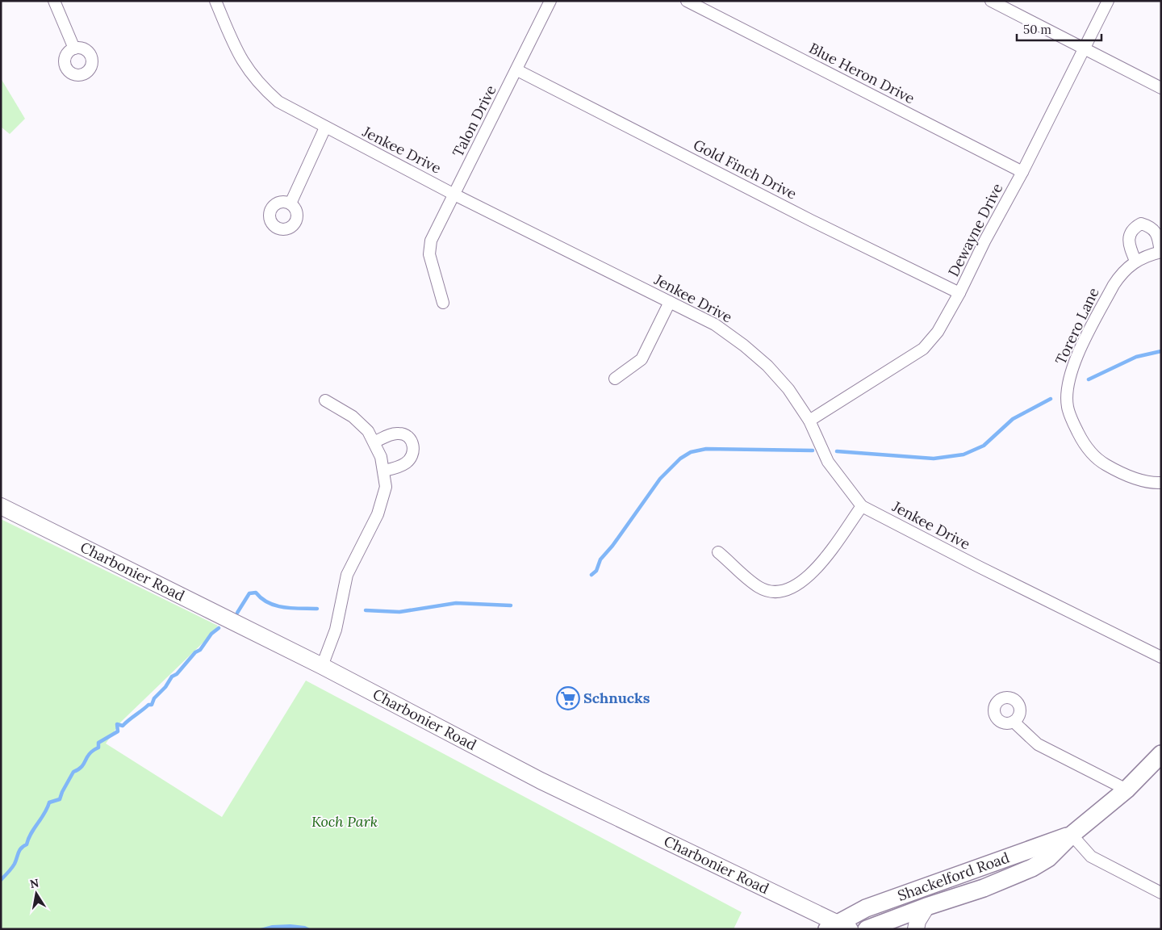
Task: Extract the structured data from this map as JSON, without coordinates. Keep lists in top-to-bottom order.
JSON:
{
  "streets": {
    "main road": ["Charbonier Road", "Shackelford Road"],
    "street": [
      "Blue Heron Drive",
      "Talon Drive",
      "Jenkee Drive",
      "Gold Finch Drive",
      "Dewayne Drive",
      "Torero Lane"
    ]
  },
  "crossings": [
    ["Blue Heron Drive", "Dewayne Drive"],
    ["Talon Drive", "Jenkee Drive"],
    ["Talon Drive", "Gold Finch Drive"],
    ["Jenkee Drive", "Dewayne Drive"],
    ["Gold Finch Drive", "Dewayne Drive"],
    ["Charbonier Road", "Shackelford Road"]
  ],
  "parks": ["Koch Park"],
  "places": {
    "supermarket": ["Schnucks"]
  },
  "scale_bar": "50 m",
  "north": "top"
}
